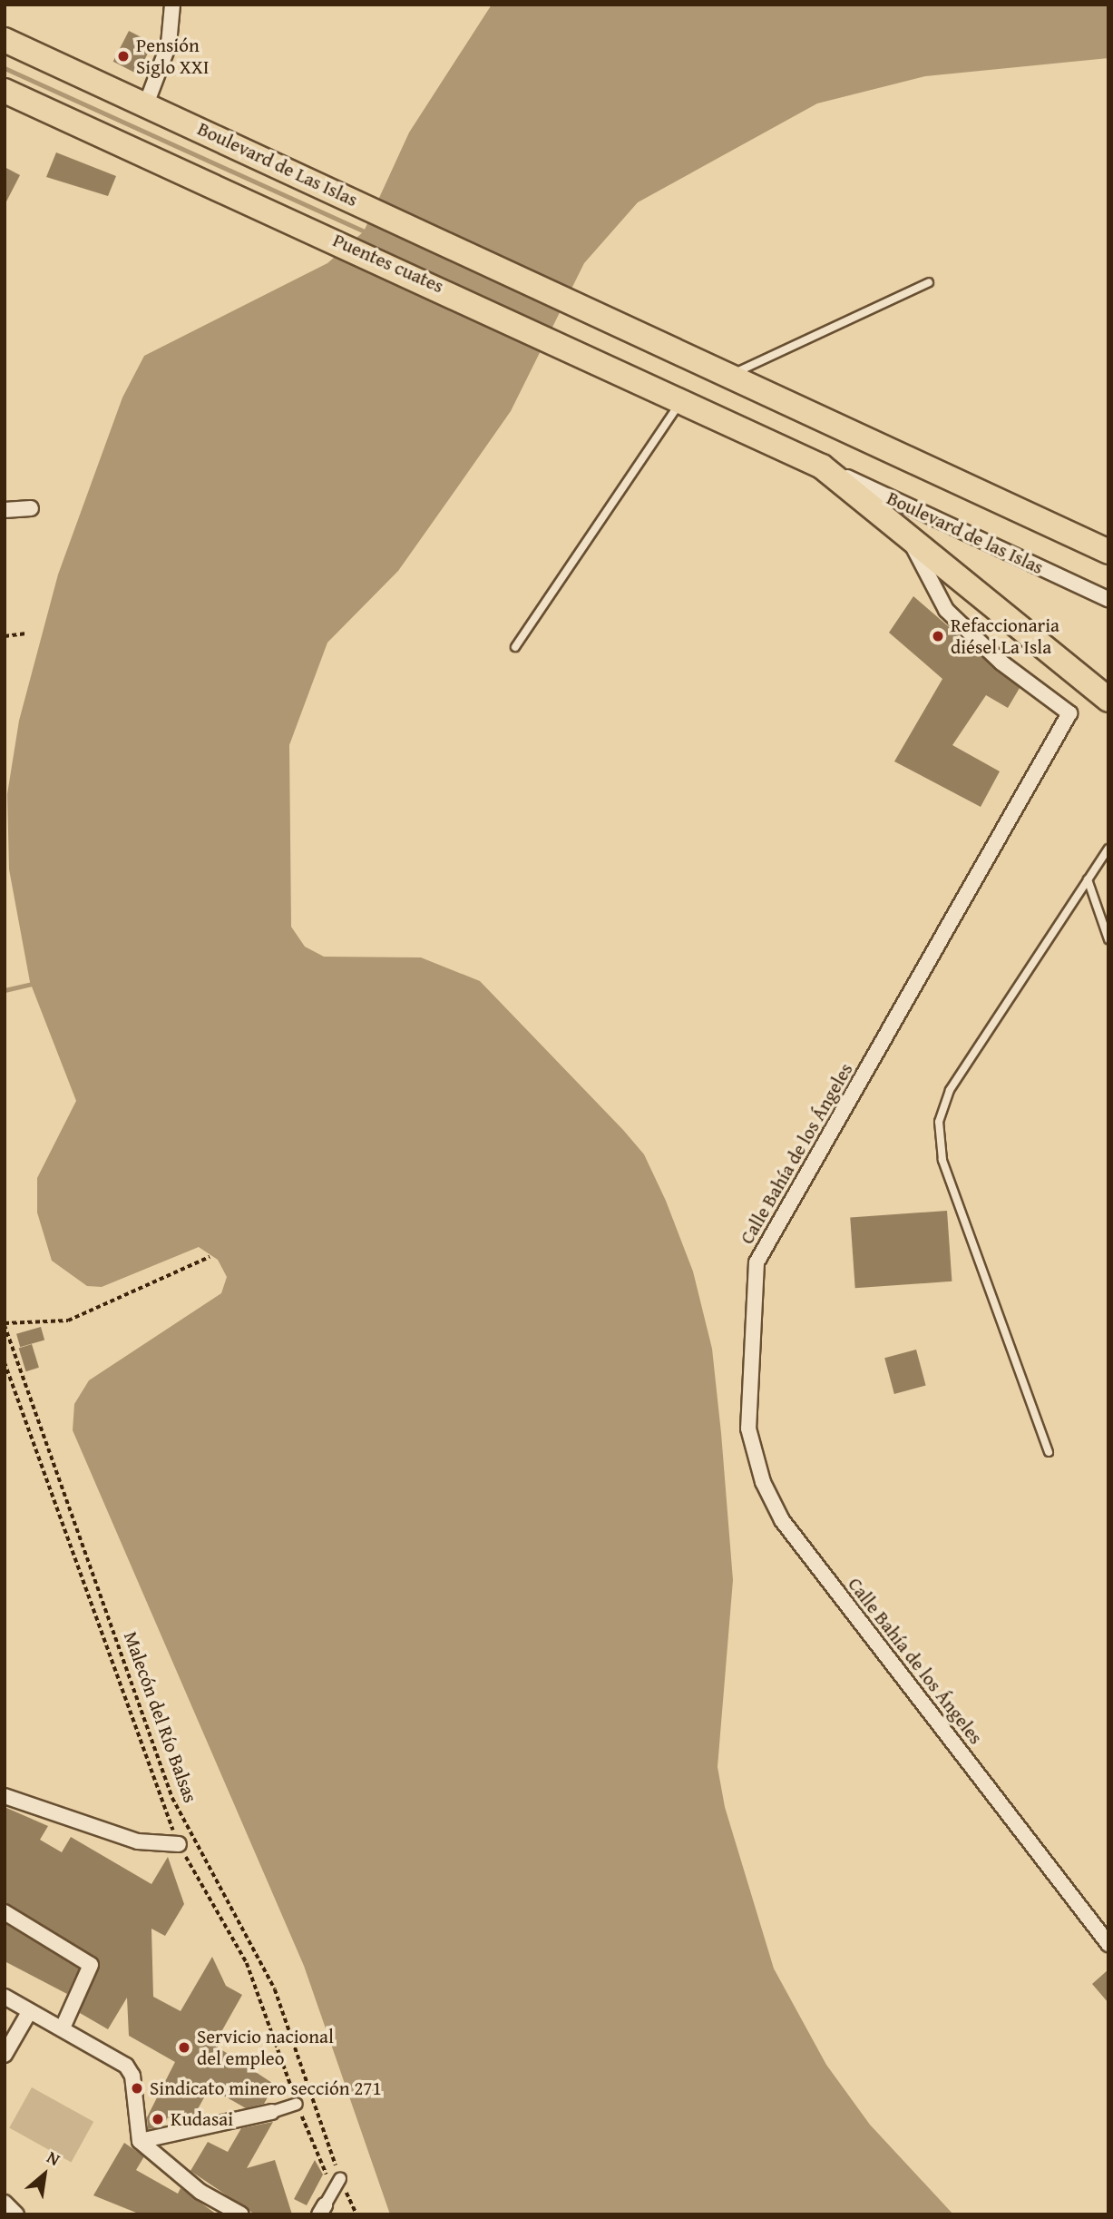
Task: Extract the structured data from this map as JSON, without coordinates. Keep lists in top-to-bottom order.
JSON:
{
  "streets": {
    "highway": ["Boulevard de Las Islas", "Puentes cuates", "Boulevard de las Islas"],
    "street": ["Calle Bahía de los Ángeles"],
    "path": ["Malecón del Río Balsas"]
  },
  "crossings": [
    ["Boulevard de Las Islas", "Boulevard de las Islas"],
    ["Puentes cuates", "Boulevard de las Islas"],
    ["Puentes cuates", "Calle Bahía de los Ángeles"]
  ],
  "places": [
    "Pensión Siglo XXI",
    "Refaccionaria diésel La Isla",
    "Servicio nacional del empleo",
    "Sindicato minero sección 271",
    "Kudasai"
  ],
  "north": "top right"
}
